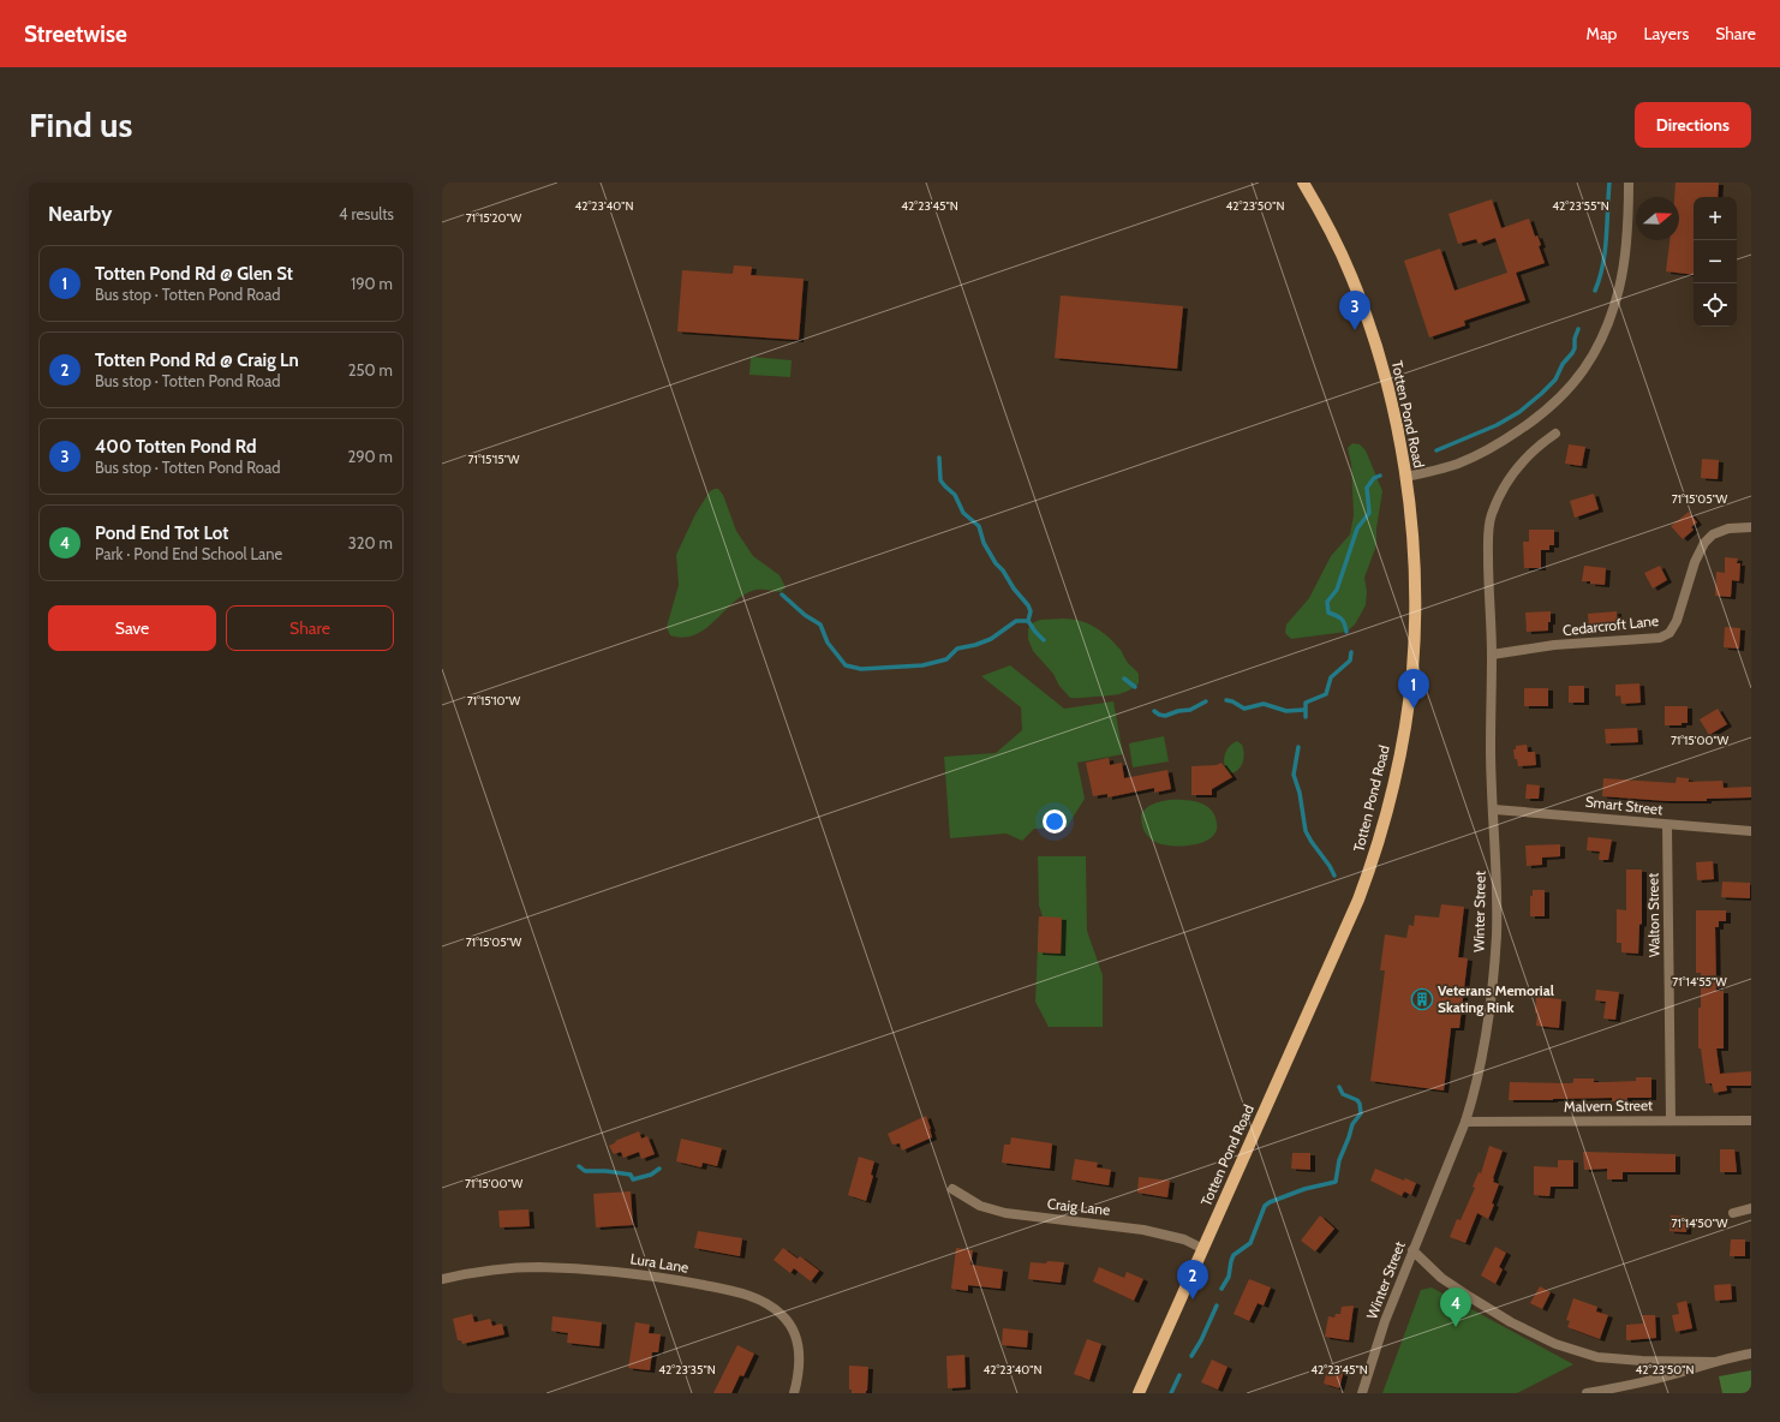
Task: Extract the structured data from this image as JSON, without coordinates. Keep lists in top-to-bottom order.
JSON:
{
  "streets": {
    "main road": ["Totten Pond Road"],
    "street": [
      "Cedarcroft Lane",
      "Smart Street",
      "Winter Street",
      "Walton Street",
      "Malvern Street",
      "Craig Lane",
      "Lura Lane"
    ]
  },
  "crossings": [
    ["Totten Pond Road", "Craig Lane"],
    ["Cedarcroft Lane", "Winter Street"],
    ["Smart Street", "Winter Street"],
    ["Smart Street", "Walton Street"],
    ["Winter Street", "Malvern Street"],
    ["Walton Street", "Malvern Street"]
  ],
  "places": {
    "building": ["Veterans Memorial Skating Rink"]
  },
  "north": "right",
  "page": {
    "header": "Streetwise",
    "nav": ["Map", "Layers", "Share"],
    "buttons": [
      "Directions",
      ["Save", "Share"]
    ],
    "title": "Find us",
    "heading": ["Nearby", "4 results"],
    "map_buttons": ["+", "−"],
    "list": [
      {
        "mark": "1",
        "name": "Totten Pond Rd @ Glen St",
        "note": "Bus stop · Totten Pond Road",
        "value": "190 m"
      },
      {
        "mark": "2",
        "name": "Totten Pond Rd @ Craig Ln",
        "note": "Bus stop · Totten Pond Road",
        "value": "250 m"
      },
      {
        "mark": "3",
        "name": "400 Totten Pond Rd",
        "note": "Bus stop · Totten Pond Road",
        "value": "290 m"
      },
      {
        "mark": "4",
        "name": "Pond End Tot Lot",
        "note": "Park · Pond End School Lane",
        "value": "320 m"
      }
    ],
    "pins": [
      "3",
      "1",
      "2",
      "4"
    ]
  },
  "coordinates": [
    "42°23'40\"N",
    "42°23'45\"N",
    "42°23'50\"N",
    "42°23'55\"N",
    "71°15'20\"W",
    "71°15'15\"W",
    "71°15'05\"W",
    "71°15'10\"W",
    "71°15'00\"W",
    "71°14'55\"W",
    "71°14'50\"W",
    "42°23'35\"N"
  ]
}
